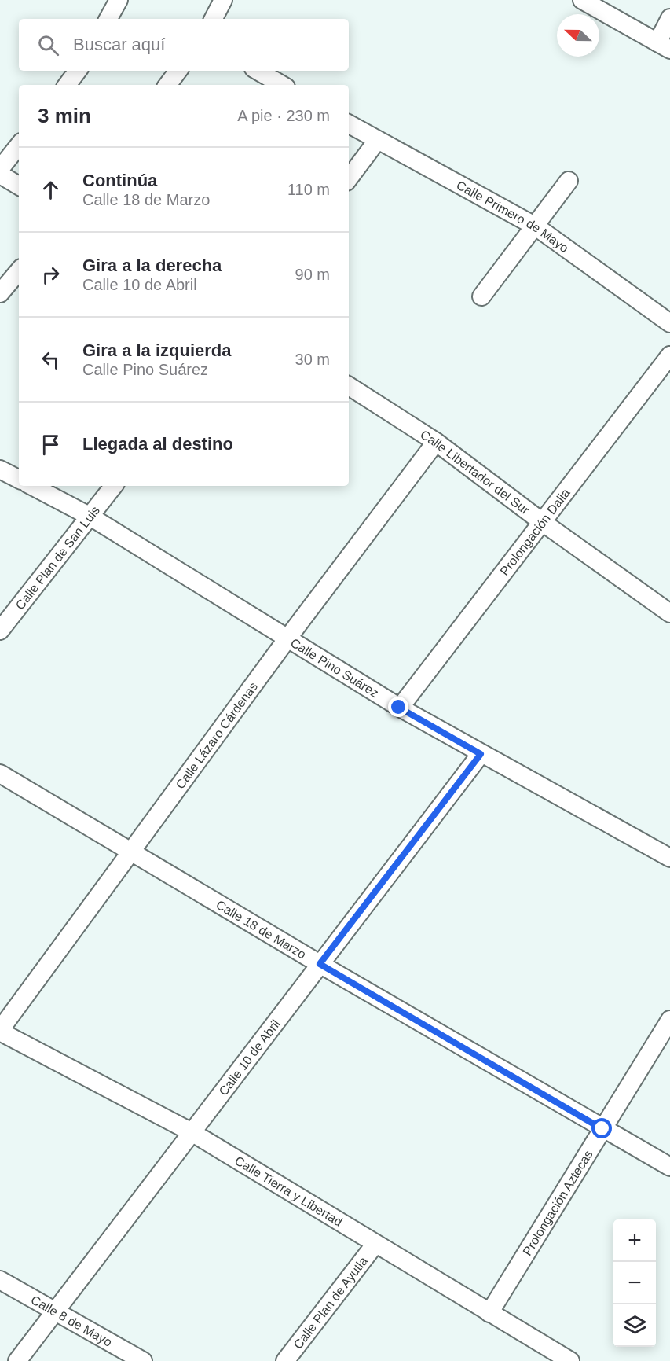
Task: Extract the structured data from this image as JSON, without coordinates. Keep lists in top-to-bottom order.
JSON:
{
  "streets": {
    "street": [
      "Calle Primero de Mayo",
      "Calle Libertador del Sur",
      "Prolongación Dalia",
      "Calle Plan de San Luis",
      "Calle Pino Suárez",
      "Calle Lázaro Cárdenas",
      "Calle 18 de Marzo",
      "Calle 10 de Abril",
      "Calle Tierra y Libertad",
      "Prolongación Aztecas",
      "Calle Plan de Ayutla",
      "Calle 8 de Mayo"
    ]
  },
  "crossings": [
    ["Calle Libertador del Sur", "Prolongación Dalia"],
    ["Calle Libertador del Sur", "Calle Lázaro Cárdenas"],
    ["Prolongación Dalia", "Calle Pino Suárez"],
    ["Calle Plan de San Luis", "Calle Pino Suárez"],
    ["Calle Pino Suárez", "Calle Lázaro Cárdenas"],
    ["Calle Pino Suárez", "Calle 10 de Abril"],
    ["Calle Lázaro Cárdenas", "Calle 18 de Marzo"],
    ["Calle Lázaro Cárdenas", "Calle Tierra y Libertad"],
    ["Calle 18 de Marzo", "Calle 10 de Abril"],
    ["Calle 18 de Marzo", "Prolongación Aztecas"],
    ["Calle 10 de Abril", "Calle Tierra y Libertad"],
    ["Calle 10 de Abril", "Calle 8 de Mayo"],
    ["Calle Tierra y Libertad", "Prolongación Aztecas"],
    ["Calle Tierra y Libertad", "Calle Plan de Ayutla"]
  ],
  "north": "left",
  "page": {
    "search": "Buscar aquí",
    "heading": ["3 min", "A pie · 230 m"],
    "list": [
      ["Continúa", "Calle 18 de Marzo", "110 m"],
      ["Gira a la derecha", "Calle 10 de Abril", "90 m"],
      ["Gira a la izquierda", "Calle Pino Suárez", "30 m"],
      "Llegada al destino"
    ],
    "map_buttons": ["+", "−"]
  }
}
